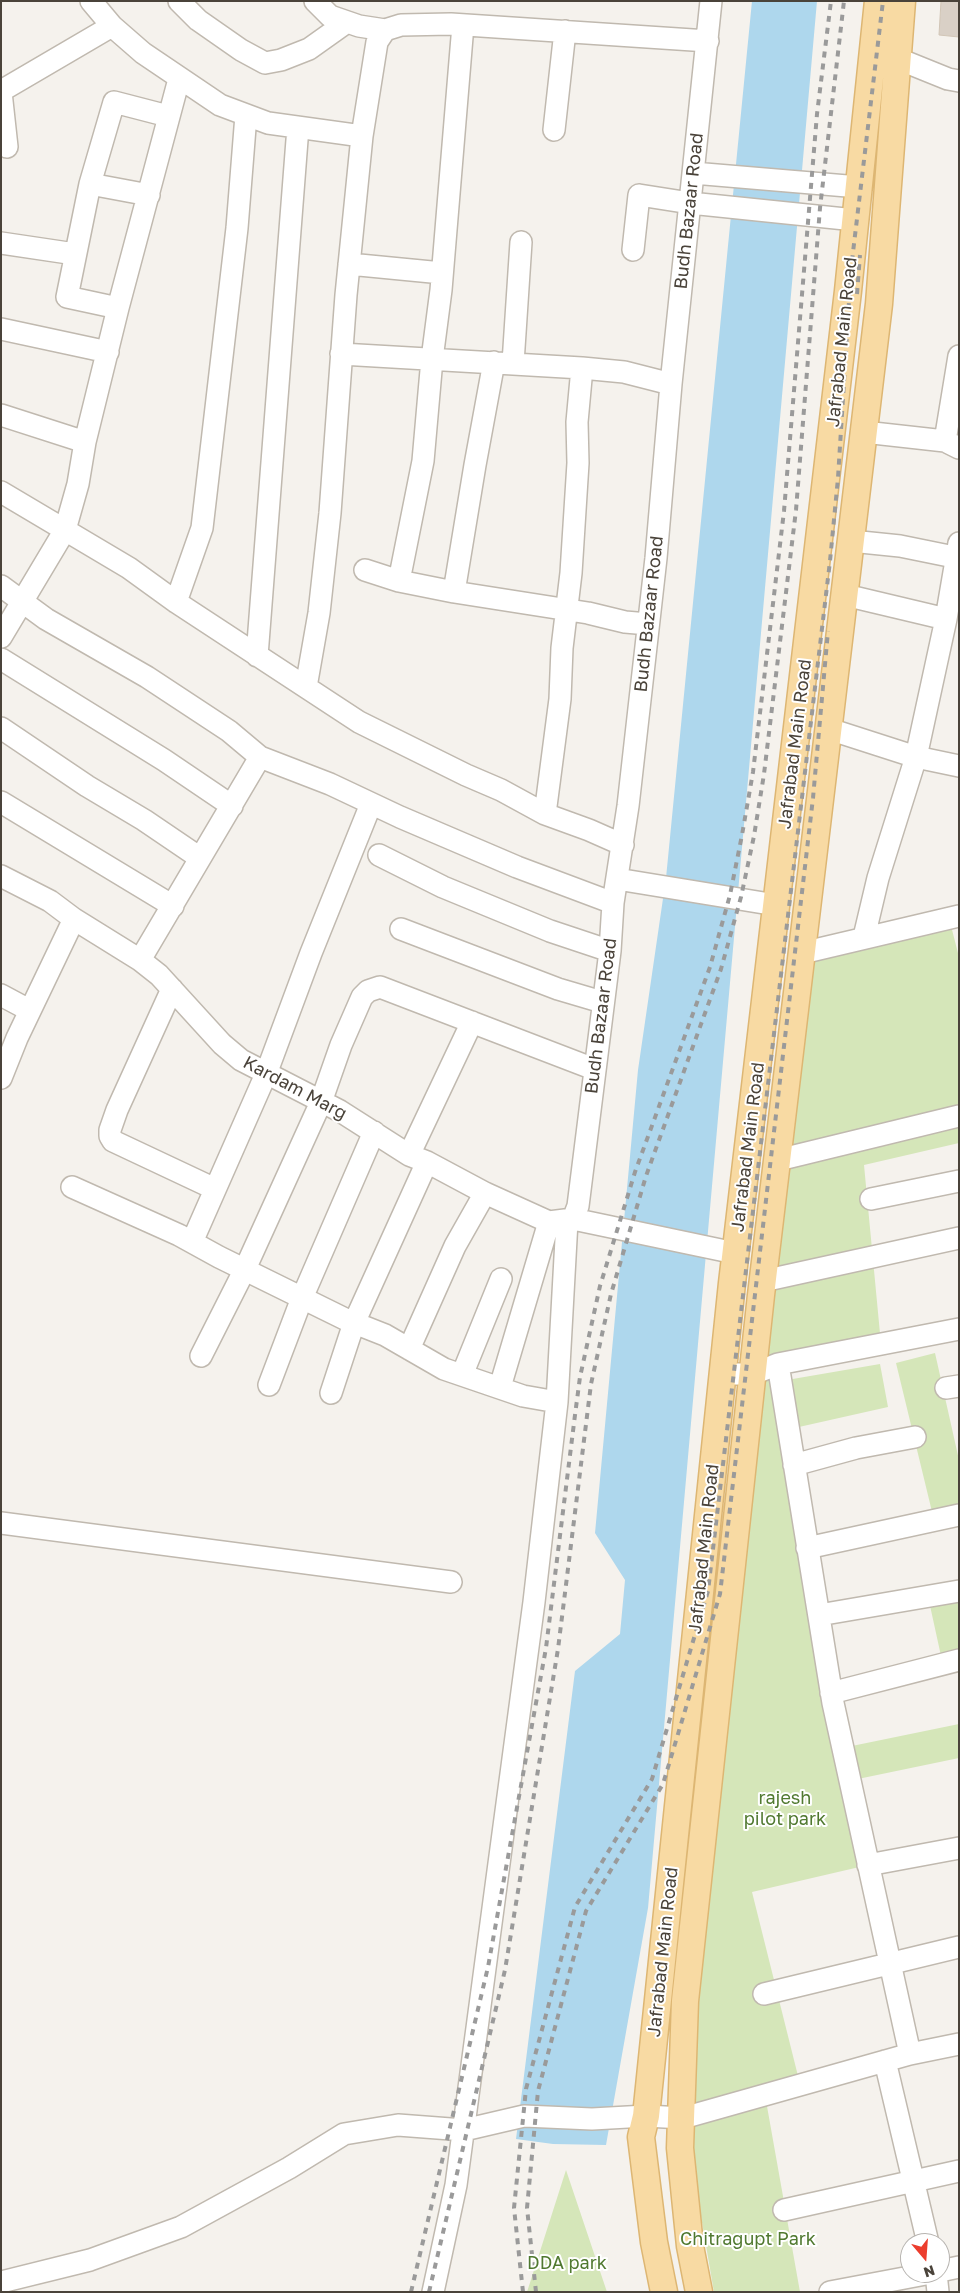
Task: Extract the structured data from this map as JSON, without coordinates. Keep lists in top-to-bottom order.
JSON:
{
  "streets": {
    "main road": ["Jafrabad Main Road"],
    "street": ["Budh Bazaar Road", "Kardam Marg"]
  },
  "crossings": [
    ["Budh Bazaar Road", "Kardam Marg"],
    ["Jafrabad Main Road", "Kardam Marg"]
  ],
  "parks": ["rajesh pilot park", "Chitragupt Park", "DDA park"],
  "north": "bottom"
}
